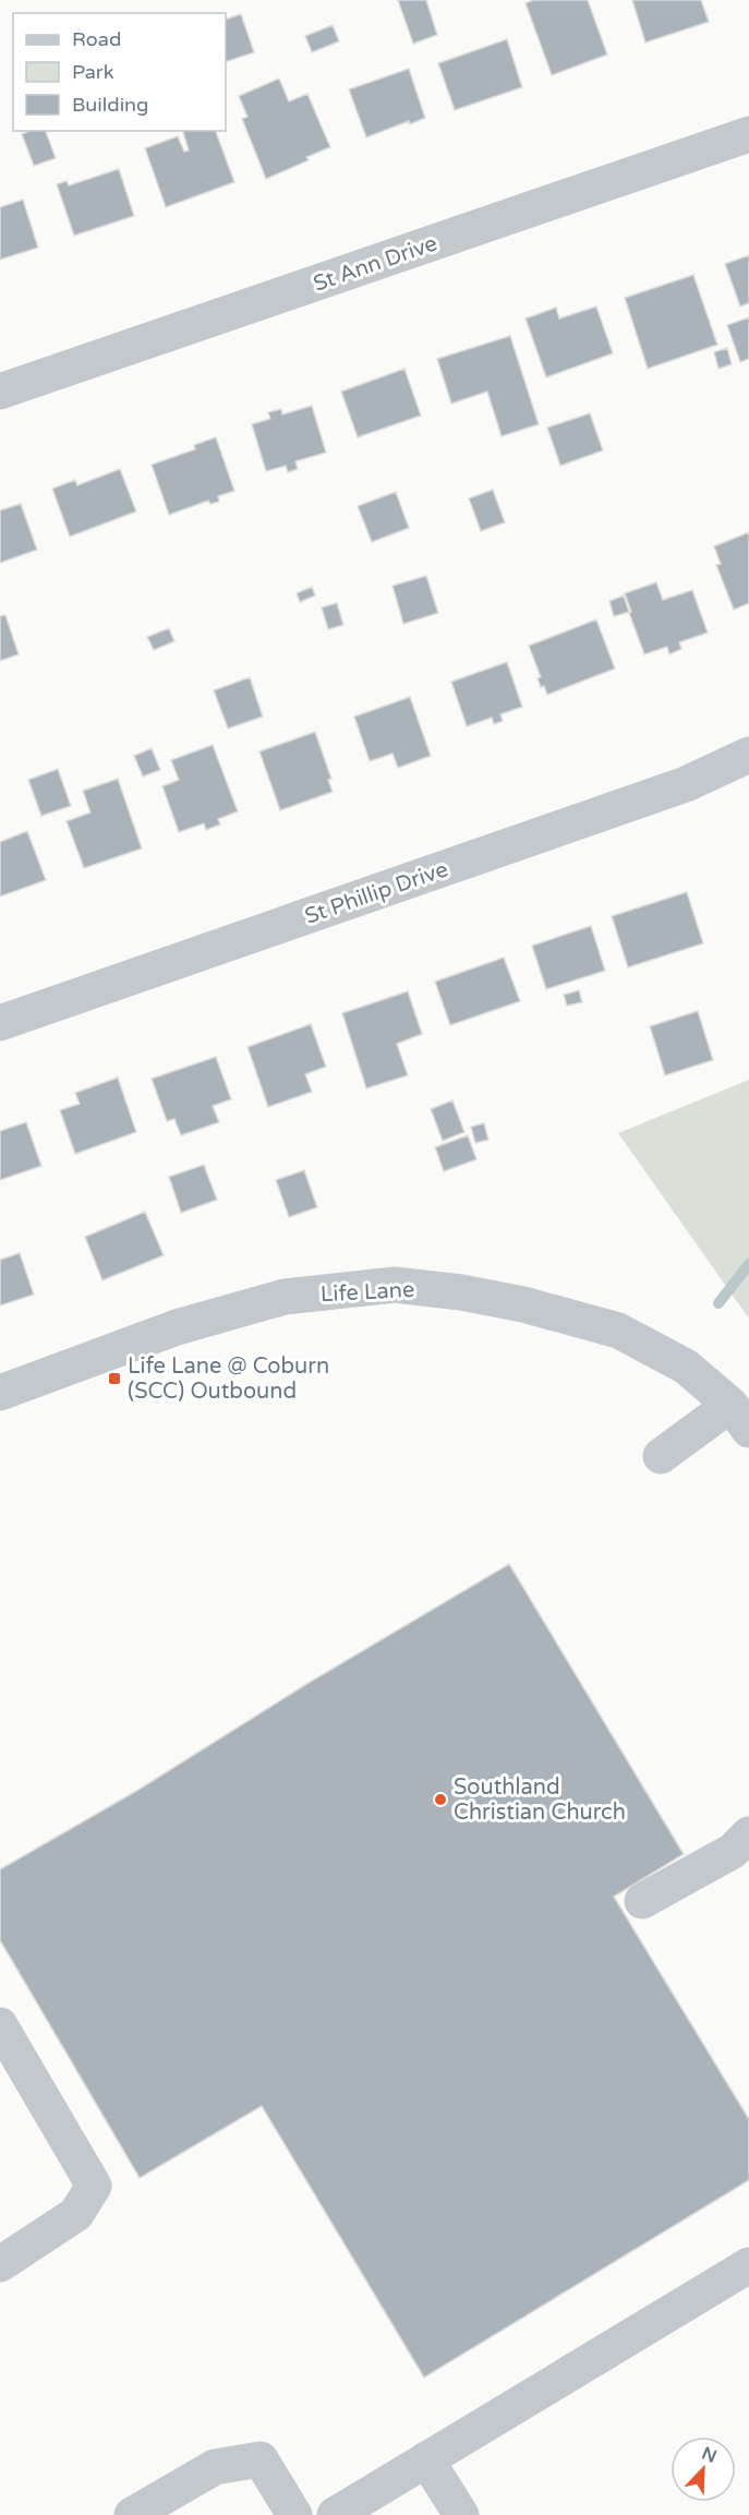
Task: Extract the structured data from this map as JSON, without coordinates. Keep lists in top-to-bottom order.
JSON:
{
  "streets": {
    "street": ["St Ann Drive", "St Phillip Drive", "Life Lane"]
  },
  "places": {
    "transit": ["Life Lane @ Coburn (SCC) Outbound"],
    "other": ["Southland Christian Church"]
  },
  "legend": ["Road", "Park", "Building"],
  "north": "top right"
}
